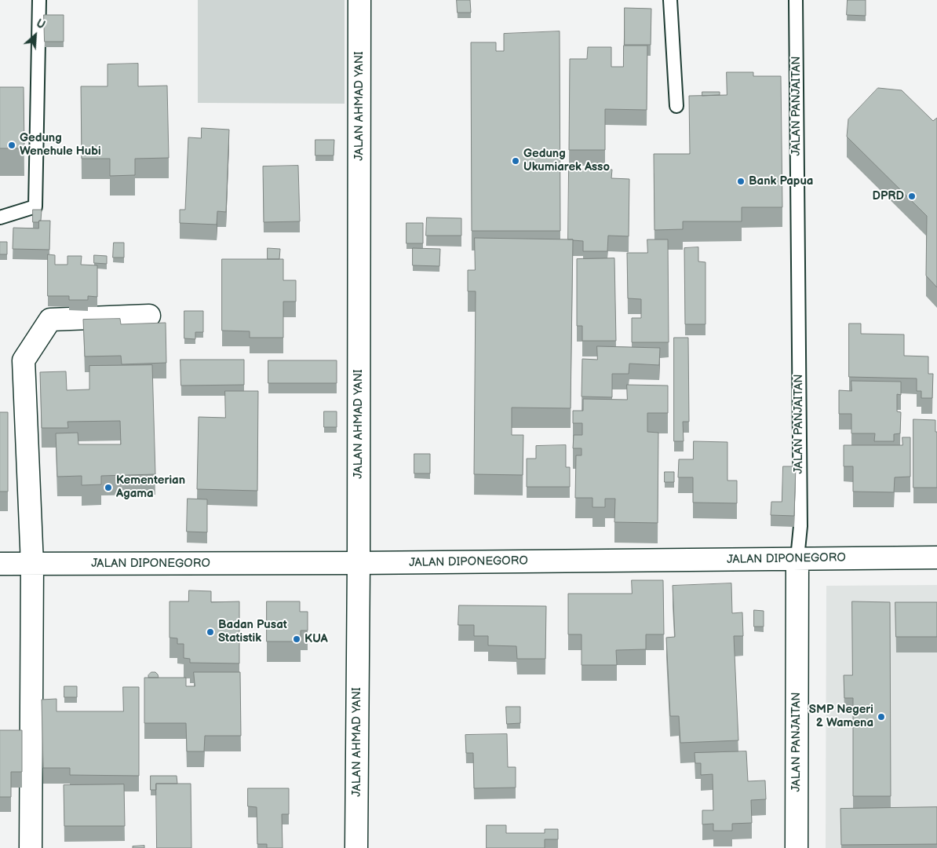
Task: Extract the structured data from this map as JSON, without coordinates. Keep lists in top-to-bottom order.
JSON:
{
  "streets": {
    "street": ["JALAN AHMAD YANI", "JALAN PANJAITAN", "JALAN DIPONEGORO"]
  },
  "crossings": [
    ["JALAN AHMAD YANI", "JALAN DIPONEGORO"],
    ["JALAN PANJAITAN", "JALAN DIPONEGORO"]
  ],
  "places": [
    "Gedung Wenehule Hubi",
    "Gedung Ukumiarek Asso",
    "Bank Papua",
    "DPRD",
    "Kementerian Agama",
    "Badan Pusat Statistik",
    "KUA",
    "SMP Negeri 2 Wamena"
  ],
  "north": "top right"
}
